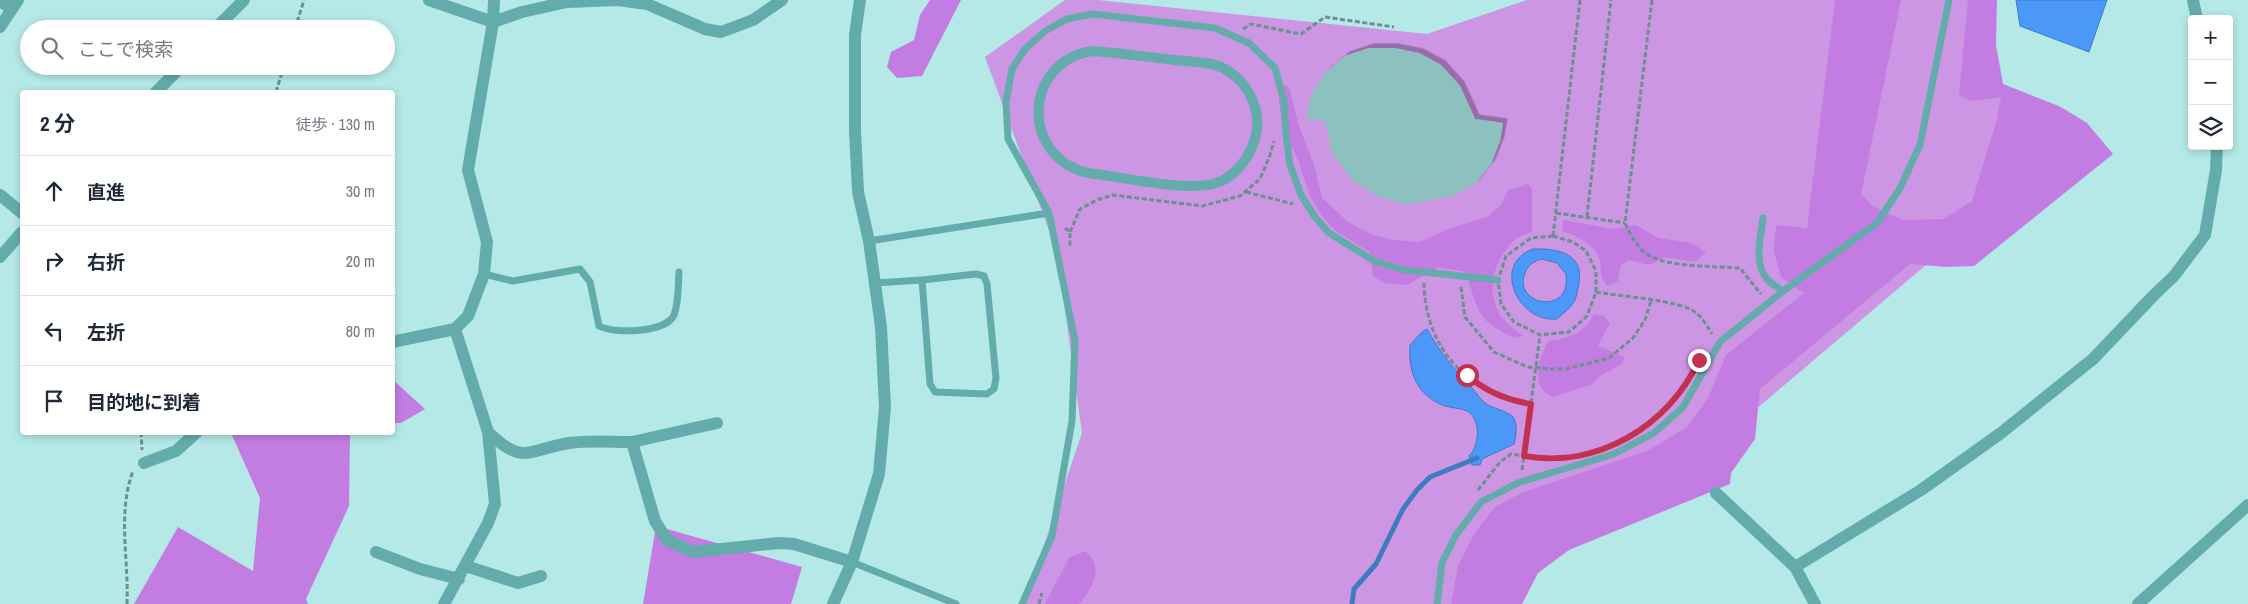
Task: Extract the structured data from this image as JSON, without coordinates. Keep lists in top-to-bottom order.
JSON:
{
  "page": {
    "map_buttons": ["+", "−"],
    "search": "ここで検索",
    "heading": ["2 分", "徒歩 · 130 m"],
    "list": [
      ["直進", "30 m"],
      ["右折", "20 m"],
      ["左折", "80 m"],
      "目的地に到着"
    ]
  }
}
